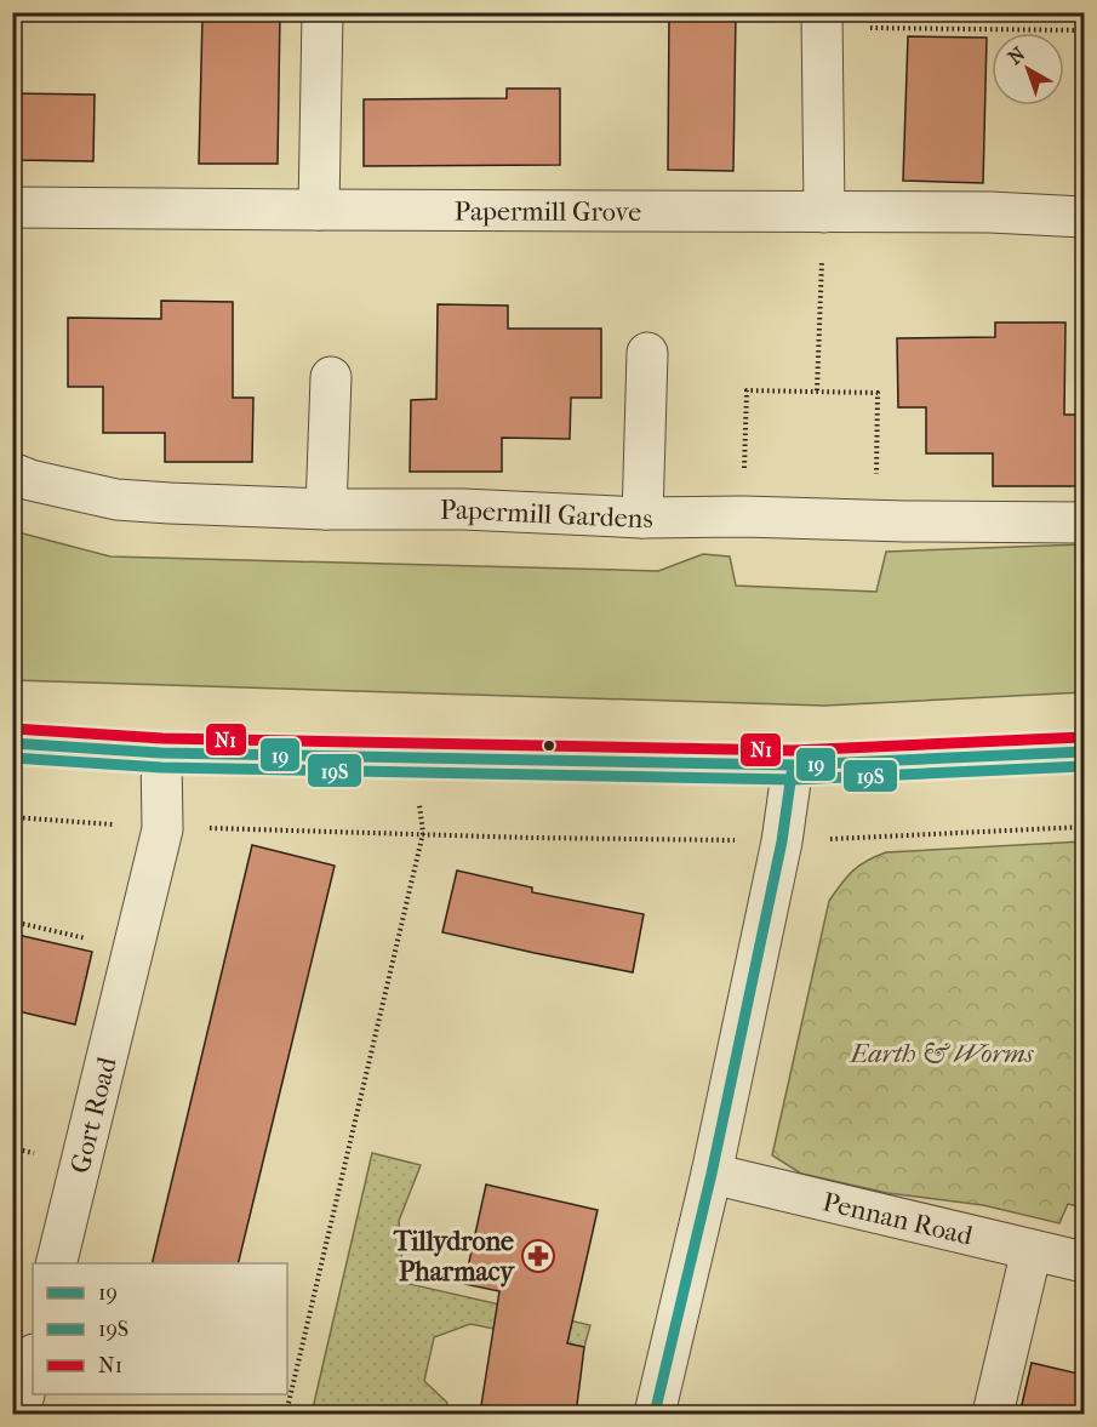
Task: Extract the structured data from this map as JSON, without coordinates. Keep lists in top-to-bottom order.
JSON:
{
  "streets": {
    "street": [
      "Papermill Grove",
      "Papermill Gardens",
      "Gort Road",
      "Pennan Road"
    ]
  },
  "parks": ["Earth & Worms"],
  "places": {
    "pharmacy": ["Tillydrone Pharmacy"]
  },
  "lines": ["transit line N1", "transit line 19", "transit line 19S"],
  "legend": ["19", "19S", "N1"],
  "north": "top left"
}
